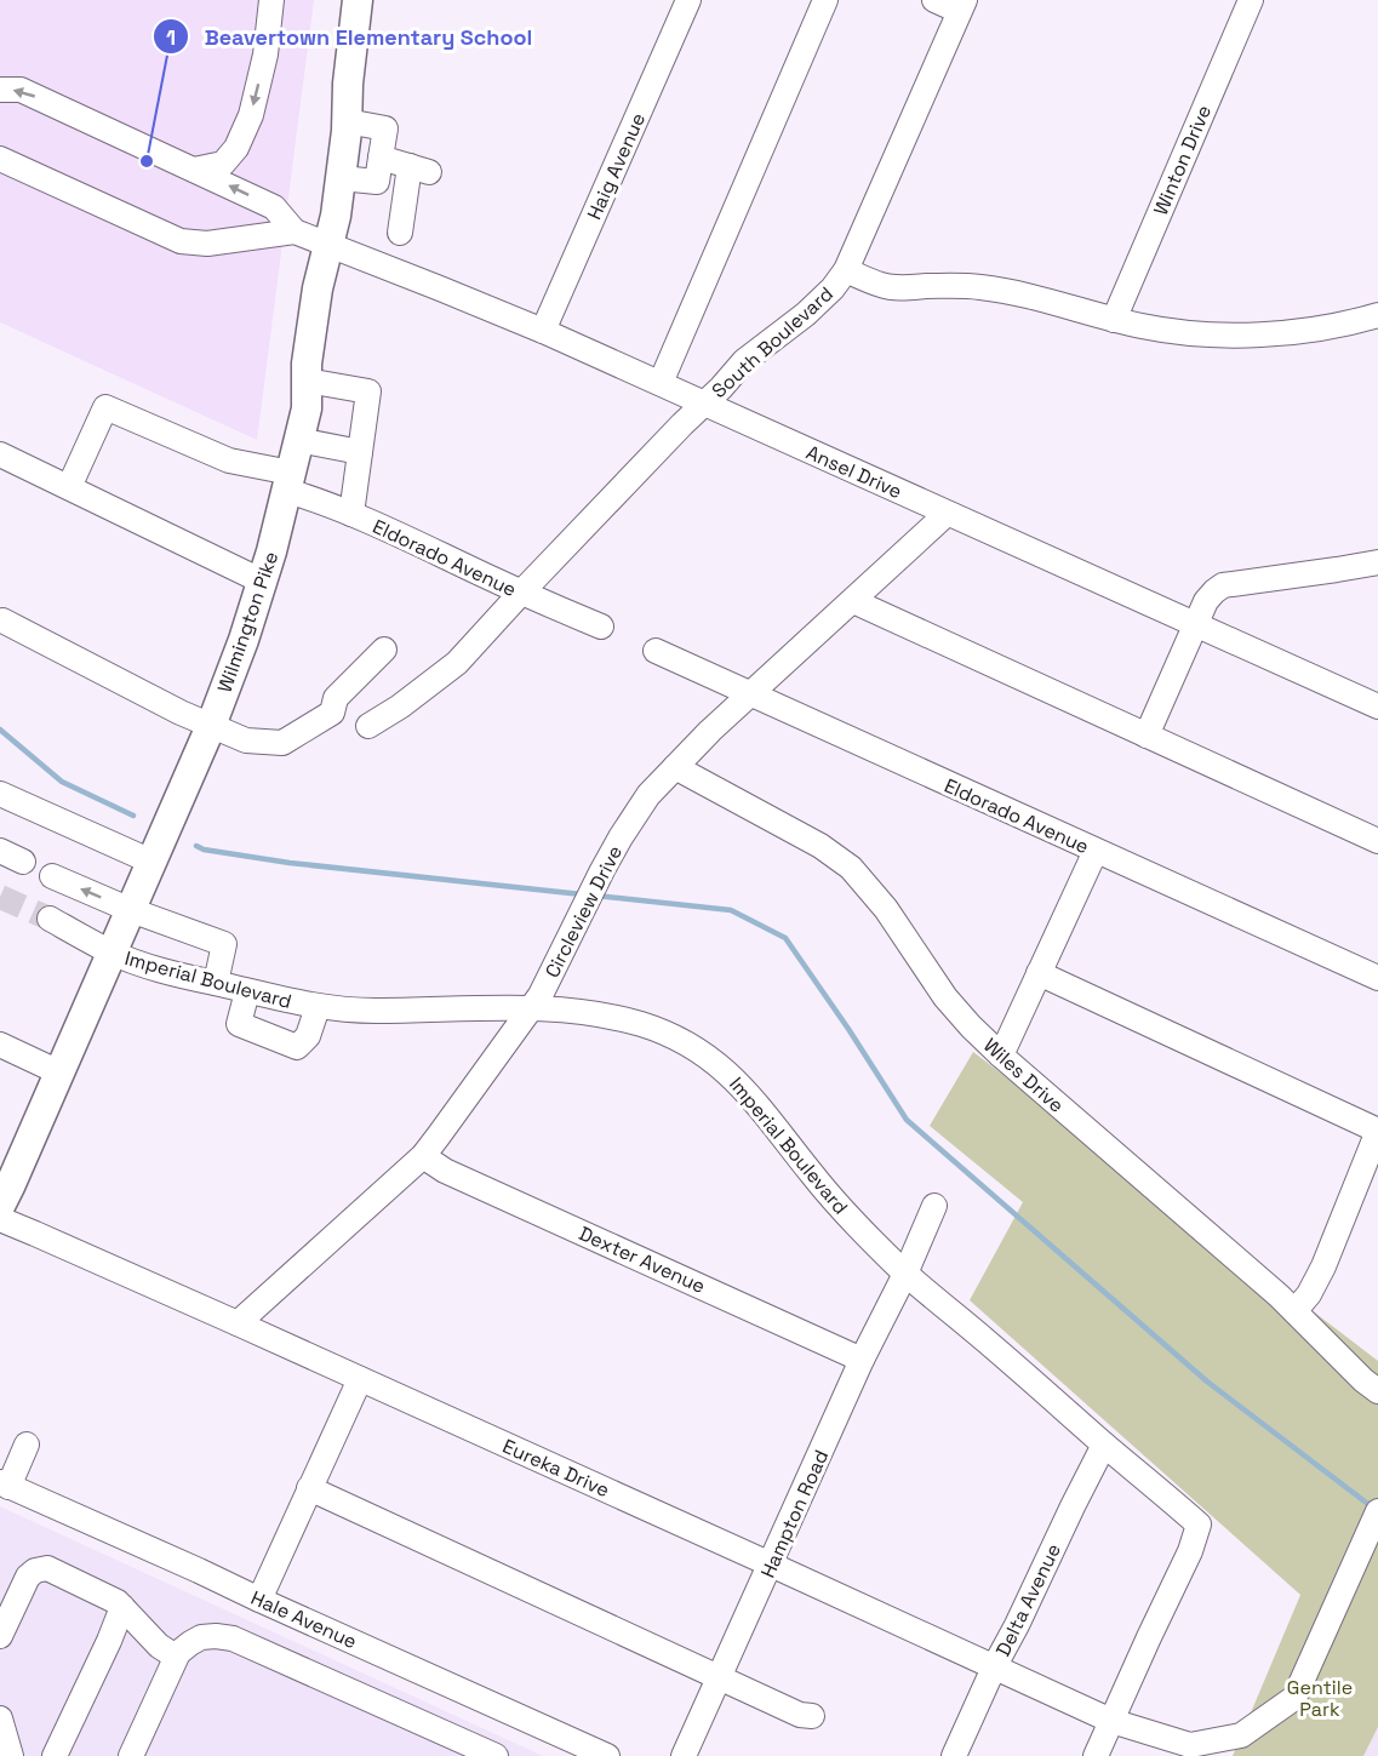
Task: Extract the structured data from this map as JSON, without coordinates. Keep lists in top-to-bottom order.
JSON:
{
  "streets": {
    "main road": ["Wilmington Pike"],
    "street": [
      "Winton Drive",
      "Haig Avenue",
      "South Boulevard",
      "Ansel Drive",
      "Eldorado Avenue",
      "Circleview Drive",
      "Imperial Boulevard",
      "Wiles Drive",
      "Dexter Avenue",
      "Eureka Drive",
      "Hampton Road",
      "Delta Avenue",
      "Hale Avenue"
    ]
  },
  "crossings": [
    ["Winton Drive", "South Boulevard"],
    ["Haig Avenue", "Ansel Drive"],
    ["South Boulevard", "Ansel Drive"],
    ["South Boulevard", "Eldorado Avenue"],
    ["Ansel Drive", "Wilmington Pike"],
    ["Ansel Drive", "Circleview Drive"],
    ["Eldorado Avenue", "Wilmington Pike"],
    ["Eldorado Avenue", "Circleview Drive"],
    ["Wilmington Pike", "Imperial Boulevard"],
    ["Circleview Drive", "Imperial Boulevard"],
    ["Circleview Drive", "Wiles Drive"],
    ["Circleview Drive", "Dexter Avenue"],
    ["Circleview Drive", "Eureka Drive"],
    ["Imperial Boulevard", "Eureka Drive"],
    ["Imperial Boulevard", "Hampton Road"],
    ["Imperial Boulevard", "Delta Avenue"],
    ["Dexter Avenue", "Hampton Road"],
    ["Eureka Drive", "Hampton Road"],
    ["Eureka Drive", "Delta Avenue"]
  ],
  "parks": ["Gentile Park"],
  "places": ["Beavertown Elementary School"]
}
